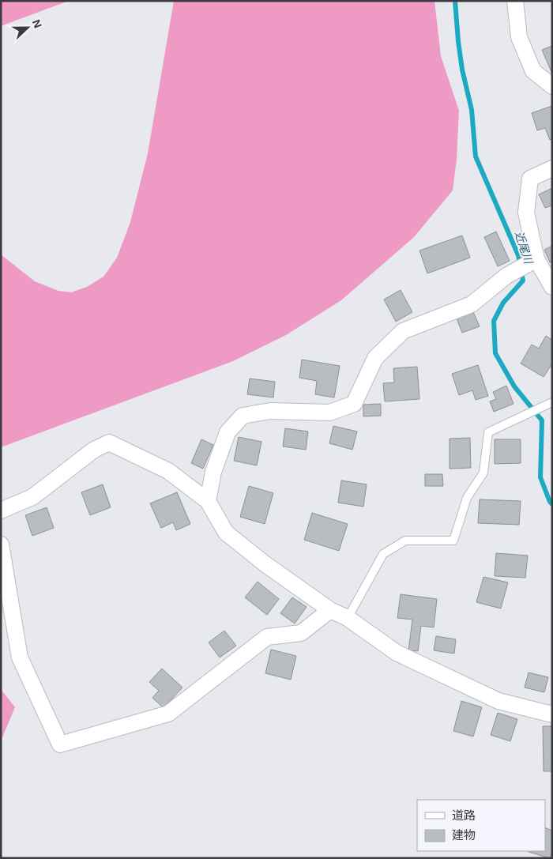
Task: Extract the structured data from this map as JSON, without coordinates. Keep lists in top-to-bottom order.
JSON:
{
  "water": ["近尾川"],
  "legend": ["道路", "建物"],
  "north": "right"
}
